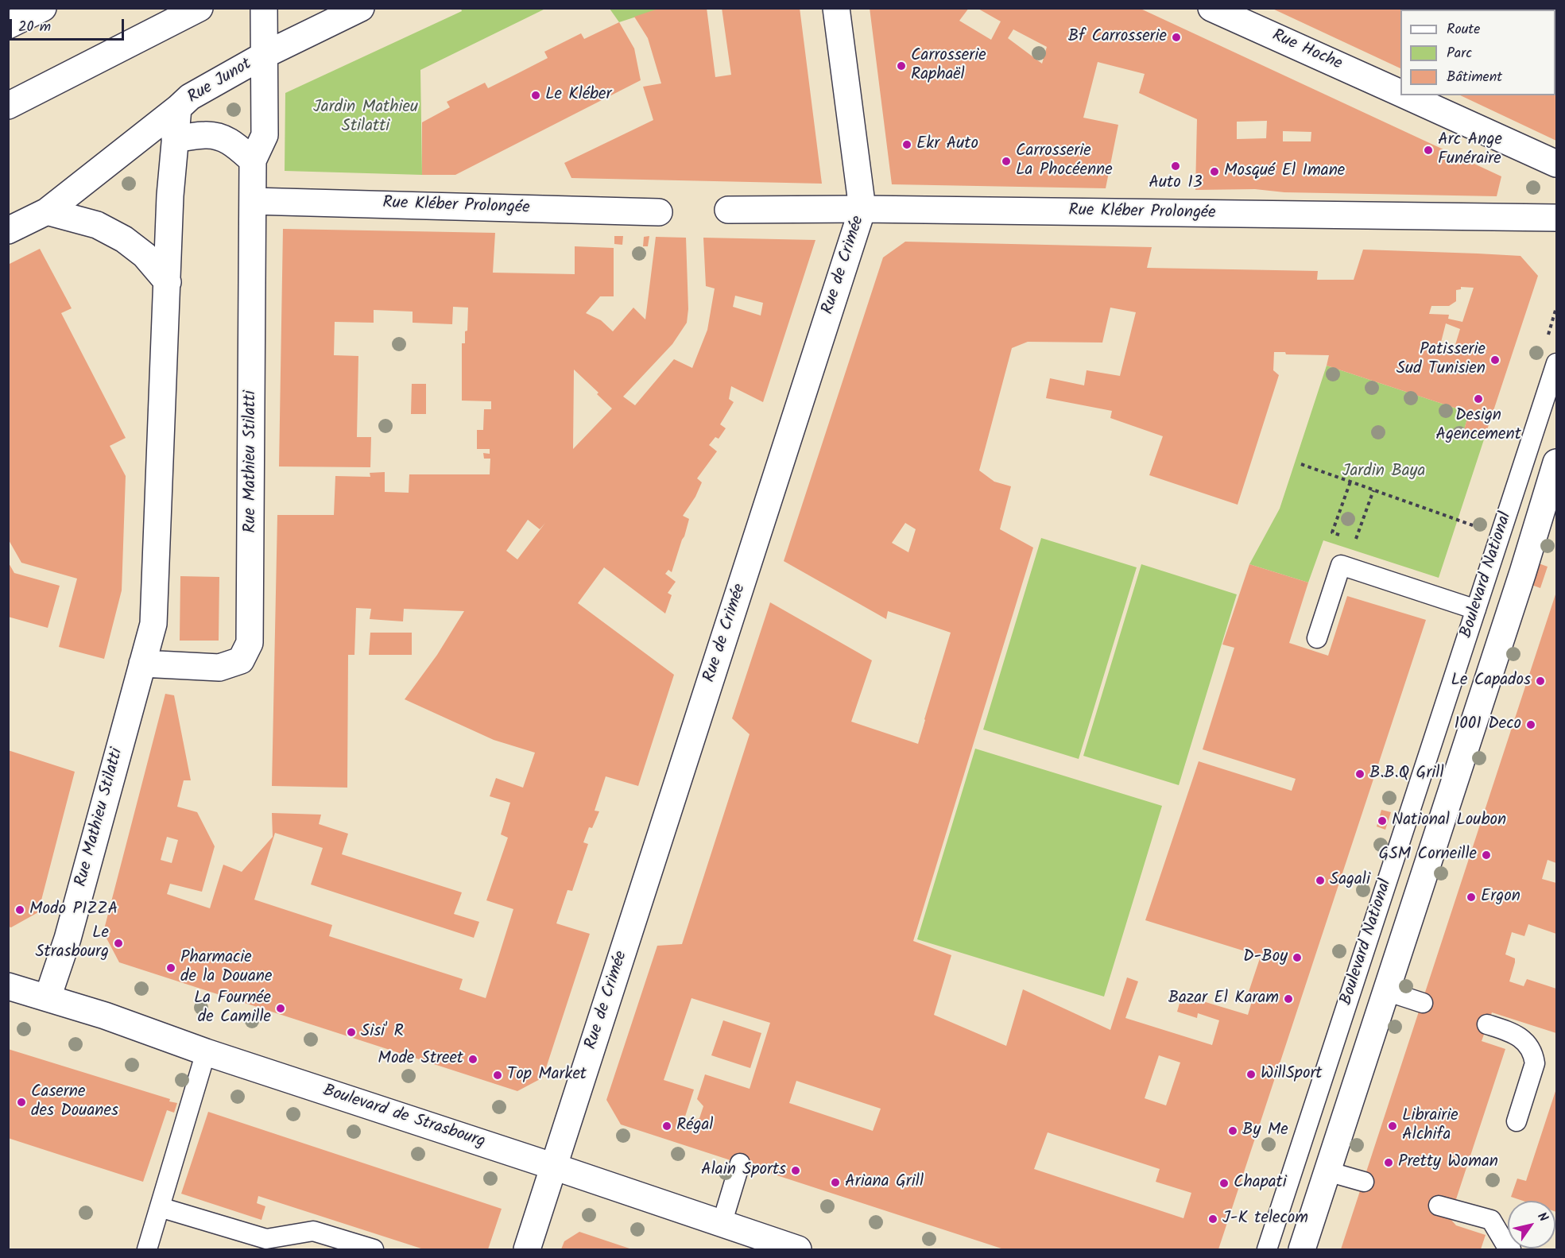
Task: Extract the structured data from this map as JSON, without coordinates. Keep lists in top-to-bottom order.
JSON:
{
  "streets": {
    "main road": [
      "Rue Hoche",
      "Rue Junot",
      "Rue Kléber Prolongée",
      "Rue de Crimée",
      "Rue Mathieu Stilatti",
      "Boulevard National",
      "Boulevard de Strasbourg"
    ]
  },
  "crossings": [
    ["Rue Junot", "Rue Mathieu Stilatti"],
    ["Rue Kléber Prolongée", "Rue de Crimée"],
    ["Rue Kléber Prolongée", "Rue Mathieu Stilatti"],
    ["Rue de Crimée", "Boulevard de Strasbourg"],
    ["Rue Mathieu Stilatti", "Boulevard de Strasbourg"]
  ],
  "parks": ["Jardin Mathieu Stilatti", "Jardin Baya"],
  "places": [
    "Bf Carrosserie",
    "Carrosserie Raphaël",
    "Le Kléber",
    "Ekr Auto",
    "Arc Ange Funéraire",
    "Carrosserie La Phocéenne",
    "Auto 13",
    "Mosqué El Imane",
    "Patisserie Sud Tunisien",
    "Design Agencement",
    "Le Capados",
    "1001 Deco",
    "B.B.Q Grill",
    "National Loubon",
    "GSM Corneille",
    "Sagali",
    "Ergon",
    "Modo PIZZA",
    "Le Strasbourg",
    "D-Boy",
    "Pharmacie de la Douane",
    "Bazar El Karam",
    "La Fournée de Camille",
    "Sisi' R",
    "Mode Street",
    "WillSport",
    "Top Market",
    "Caserne des Douanes",
    "Régal",
    "Librairie Alchifa",
    "By Me",
    "Pretty Woman",
    "Alain Sports",
    "Ariana Grill",
    "Chapati",
    "J-K telecom"
  ],
  "legend": ["Route", "Parc", "Bâtiment"],
  "scale_bar": "20 m",
  "north": "top right"
}
